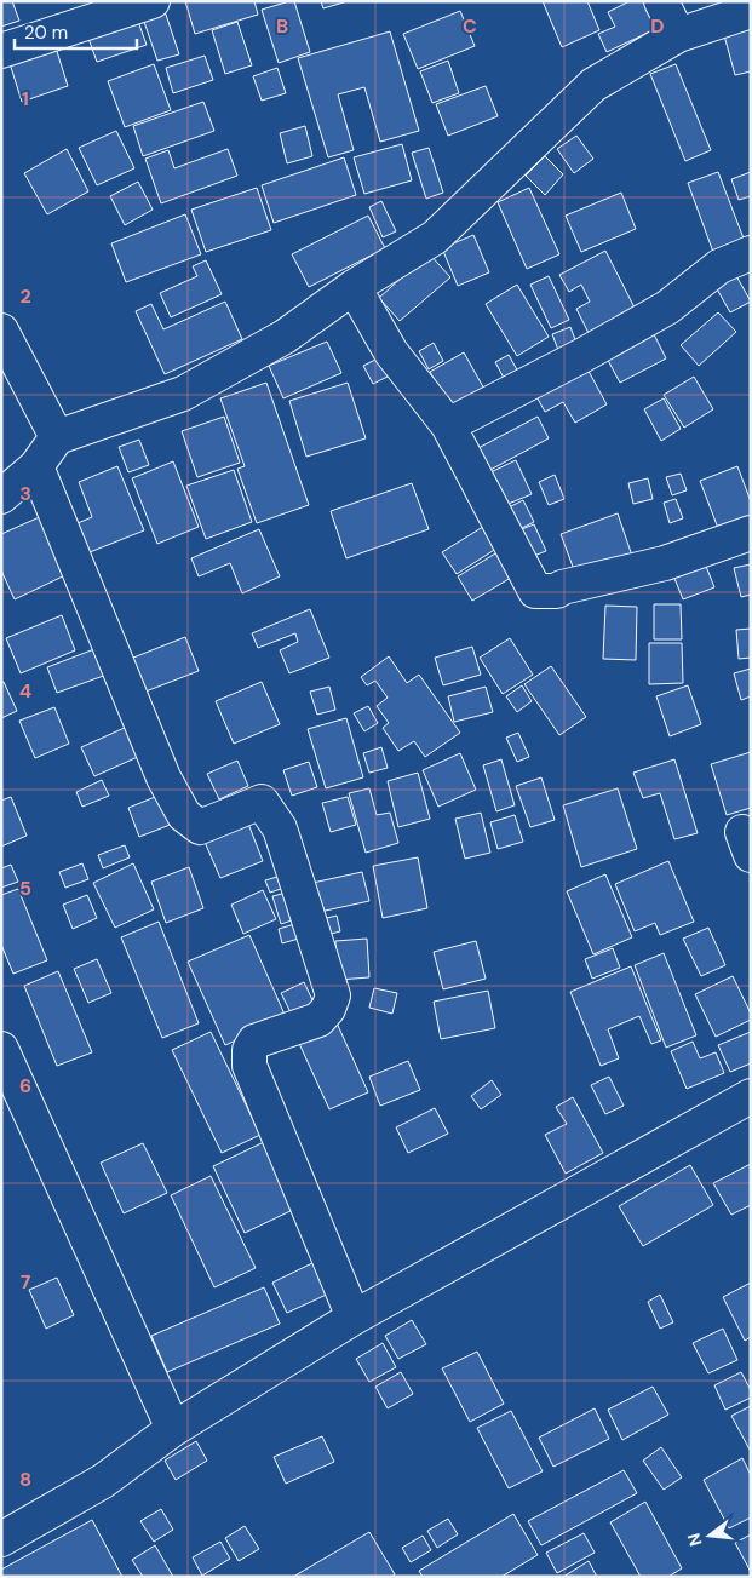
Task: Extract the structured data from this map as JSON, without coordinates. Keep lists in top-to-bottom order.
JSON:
{
  "scale_bar": "20 m",
  "north": "left",
  "grid": {
    "columns": ["B", "C", "D"],
    "rows": [
      "1",
      "2",
      "3",
      "4",
      "5",
      "6",
      "7",
      "8"
    ]
  }
}
